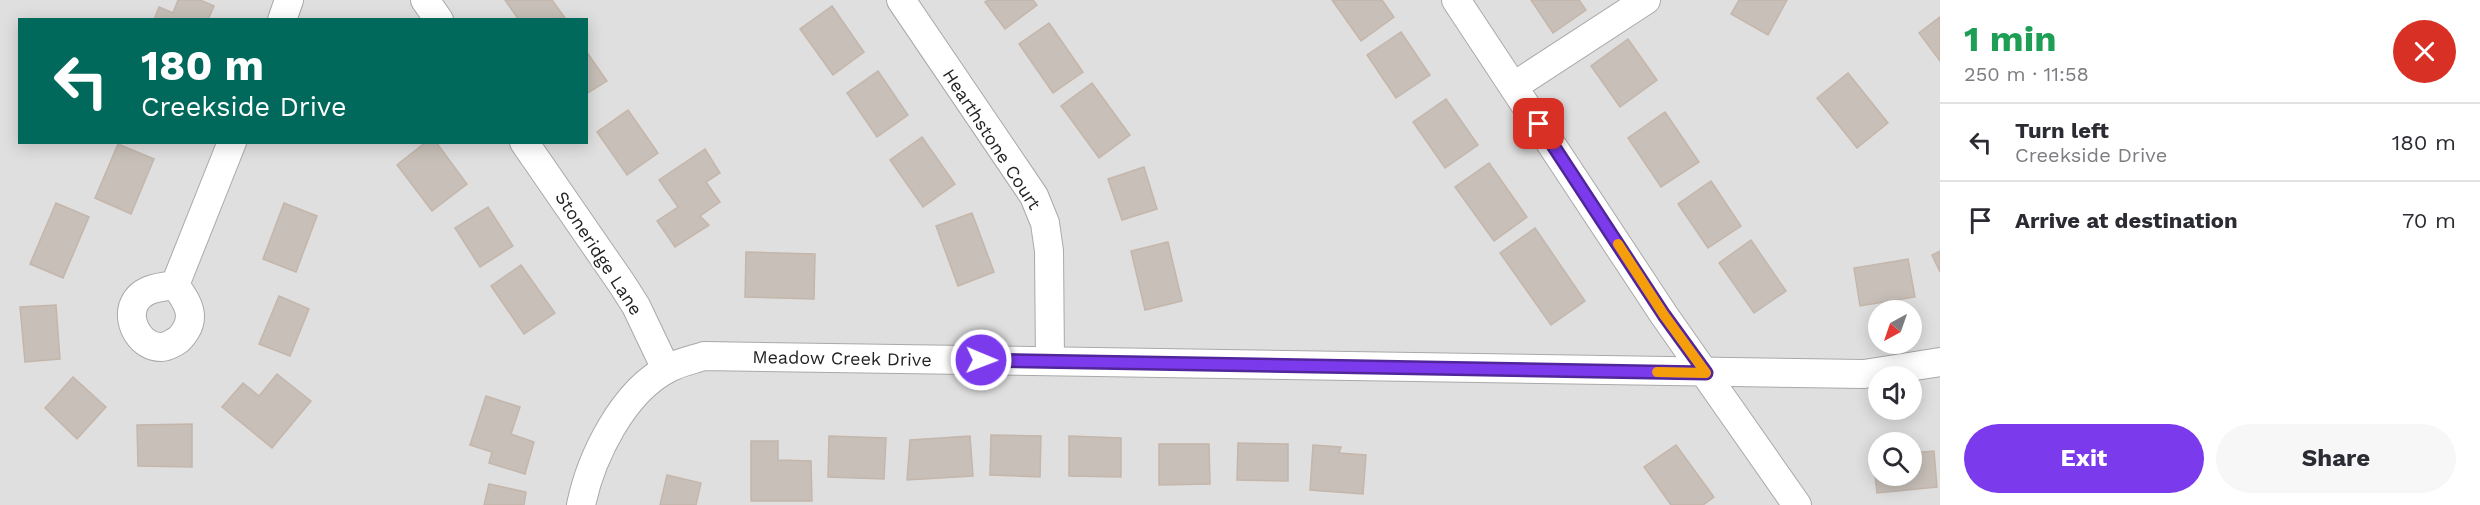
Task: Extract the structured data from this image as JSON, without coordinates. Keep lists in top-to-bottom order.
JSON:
{
  "streets": {
    "street": ["Hearthstone Court", "Stoneridge Lane", "Meadow Creek Drive"]
  },
  "crossings": [
    ["Hearthstone Court", "Meadow Creek Drive"],
    ["Stoneridge Lane", "Meadow Creek Drive"]
  ],
  "north": "bottom left",
  "page": {
    "heading": ["1 min", "250 m · 11:58"],
    "turn": ["180 m", "Creekside Drive"],
    "list": [
      {
        "name": "Turn left",
        "note": "Creekside Drive",
        "value": "180 m"
      },
      {
        "name": "Arrive at destination",
        "value": "70 m"
      }
    ],
    "buttons": ["Exit", "Share"]
  }
}
